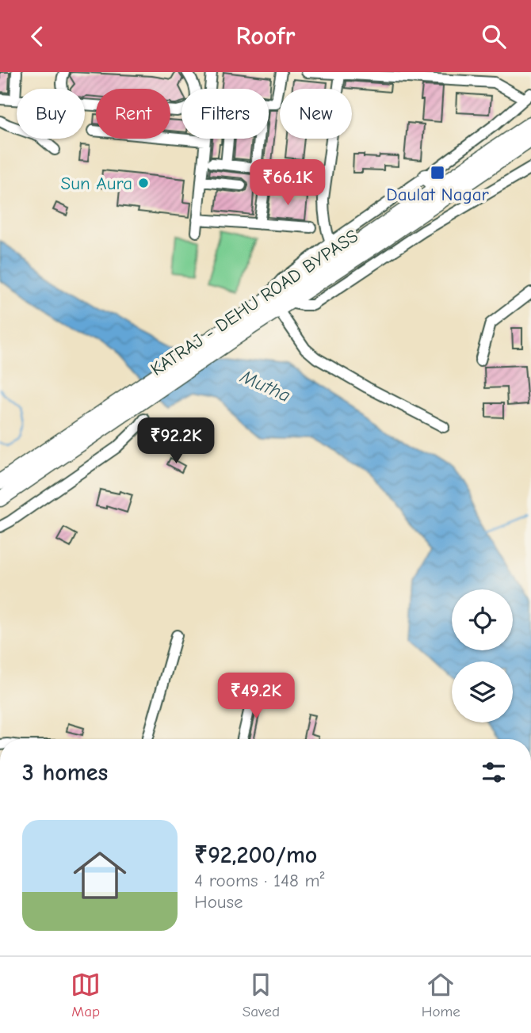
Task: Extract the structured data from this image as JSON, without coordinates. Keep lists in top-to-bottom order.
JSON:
{
  "streets": {
    "highway": ["KATRAJ - DEHU ROAD BYPASS"]
  },
  "water": ["Mutha"],
  "places": {
    "transit": ["Daulat Nagar"],
    "other": ["Sun Aura"]
  },
  "page": {
    "header": "Roofr",
    "chip": [
      "Buy",
      "Rent",
      "Filters",
      "New"
    ],
    "price": ["₹66.1K", "₹92.2K", "₹49.2K"],
    "heading": "3 homes",
    "list": [
      {
        "name": "₹92,200/mo",
        "note": "4 rooms · 148 m² · House"
      }
    ],
    "tabs": ["Map", "Saved", "Home"]
  }
}
